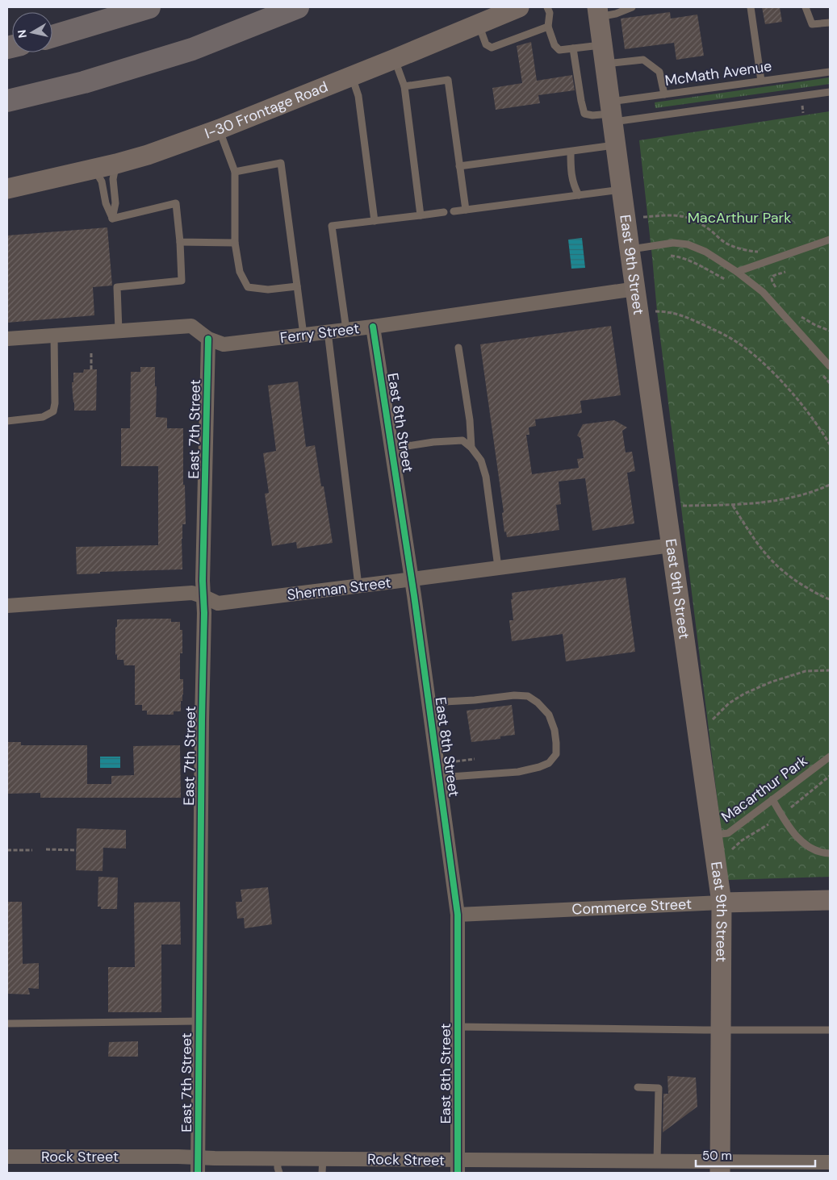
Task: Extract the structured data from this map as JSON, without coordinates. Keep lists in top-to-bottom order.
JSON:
{
  "streets": {
    "main road": ["I-30 Frontage Road", "East 9th Street", "Commerce Street"],
    "street": [
      "Ferry Street",
      "East 8th Street",
      "East 7th Street",
      "Sherman Street",
      "Rock Street"
    ],
    "lane": ["McMath Avenue", "Macarthur Park"]
  },
  "crossings": [
    ["McMath Avenue", "East 9th Street"],
    ["East 9th Street", "Ferry Street"],
    ["East 9th Street", "Sherman Street"],
    ["East 9th Street", "Macarthur Park"],
    ["East 9th Street", "Commerce Street"],
    ["East 9th Street", "Rock Street"],
    ["Ferry Street", "East 8th Street"],
    ["Ferry Street", "East 7th Street"],
    ["East 8th Street", "Sherman Street"],
    ["East 8th Street", "Commerce Street"],
    ["East 8th Street", "Rock Street"],
    ["East 7th Street", "Sherman Street"],
    ["East 7th Street", "Rock Street"]
  ],
  "parks": ["MacArthur Park"],
  "scale_bar": "50 m",
  "north": "left"
}
